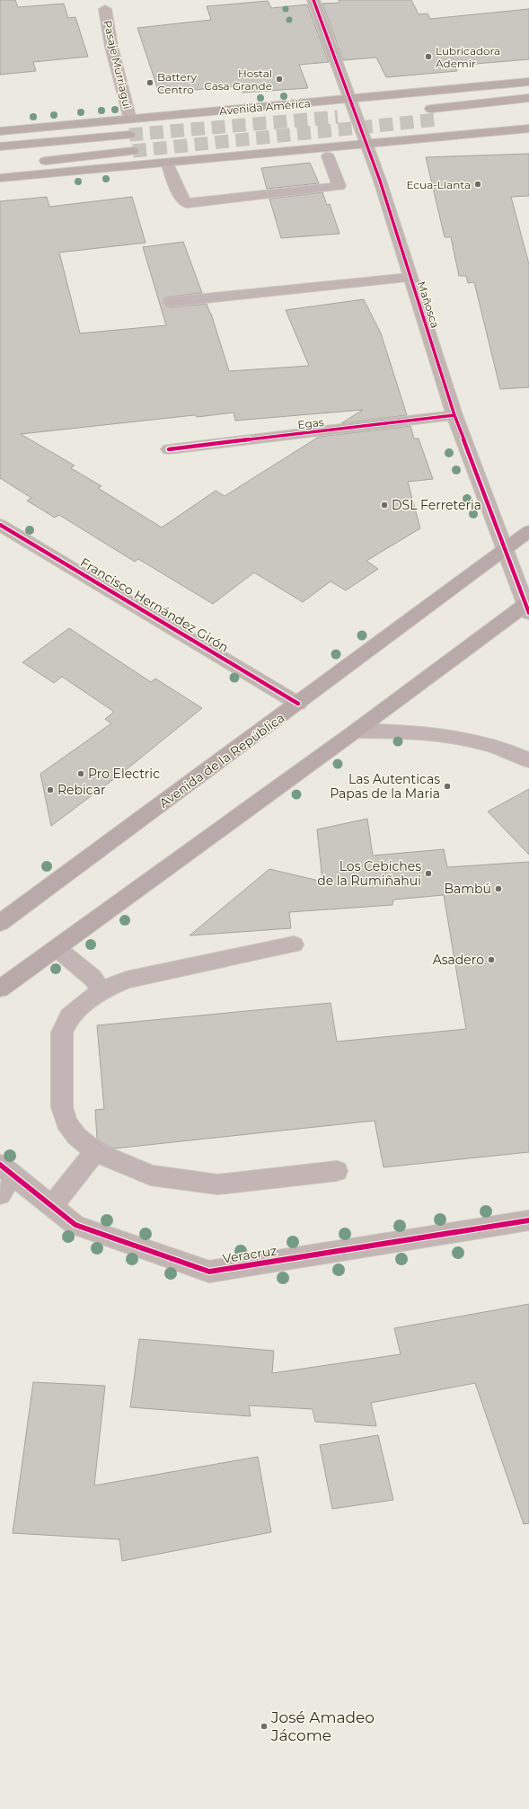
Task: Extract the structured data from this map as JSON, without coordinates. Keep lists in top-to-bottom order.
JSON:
{
  "streets": {
    "main road": ["Avenida América", "Avenida de la República"],
    "street": [
      "Pasaje Murriagui",
      "Mañosca",
      "Egas",
      "Francisco Hernández Girón",
      "Veracruz"
    ]
  },
  "crossings": [
    ["Pasaje Murriagui", "Avenida América"],
    ["Avenida América", "Mañosca"],
    ["Mañosca", "Egas"],
    ["Mañosca", "Avenida de la República"],
    ["Francisco Hernández Girón", "Avenida de la República"]
  ],
  "places": [
    "Lubricadora Ademir",
    "Hostal Casa Grande",
    "Battery Centro",
    "Ecua-Llanta",
    "DSL Ferreteria",
    "Pro Electric",
    "Las Autenticas Papas de la Maria",
    "Rebicar",
    "Los Cebiches de la Rumiñahui",
    "Bambú",
    "Asadero",
    "José Amadeo Jácome"
  ]
}
